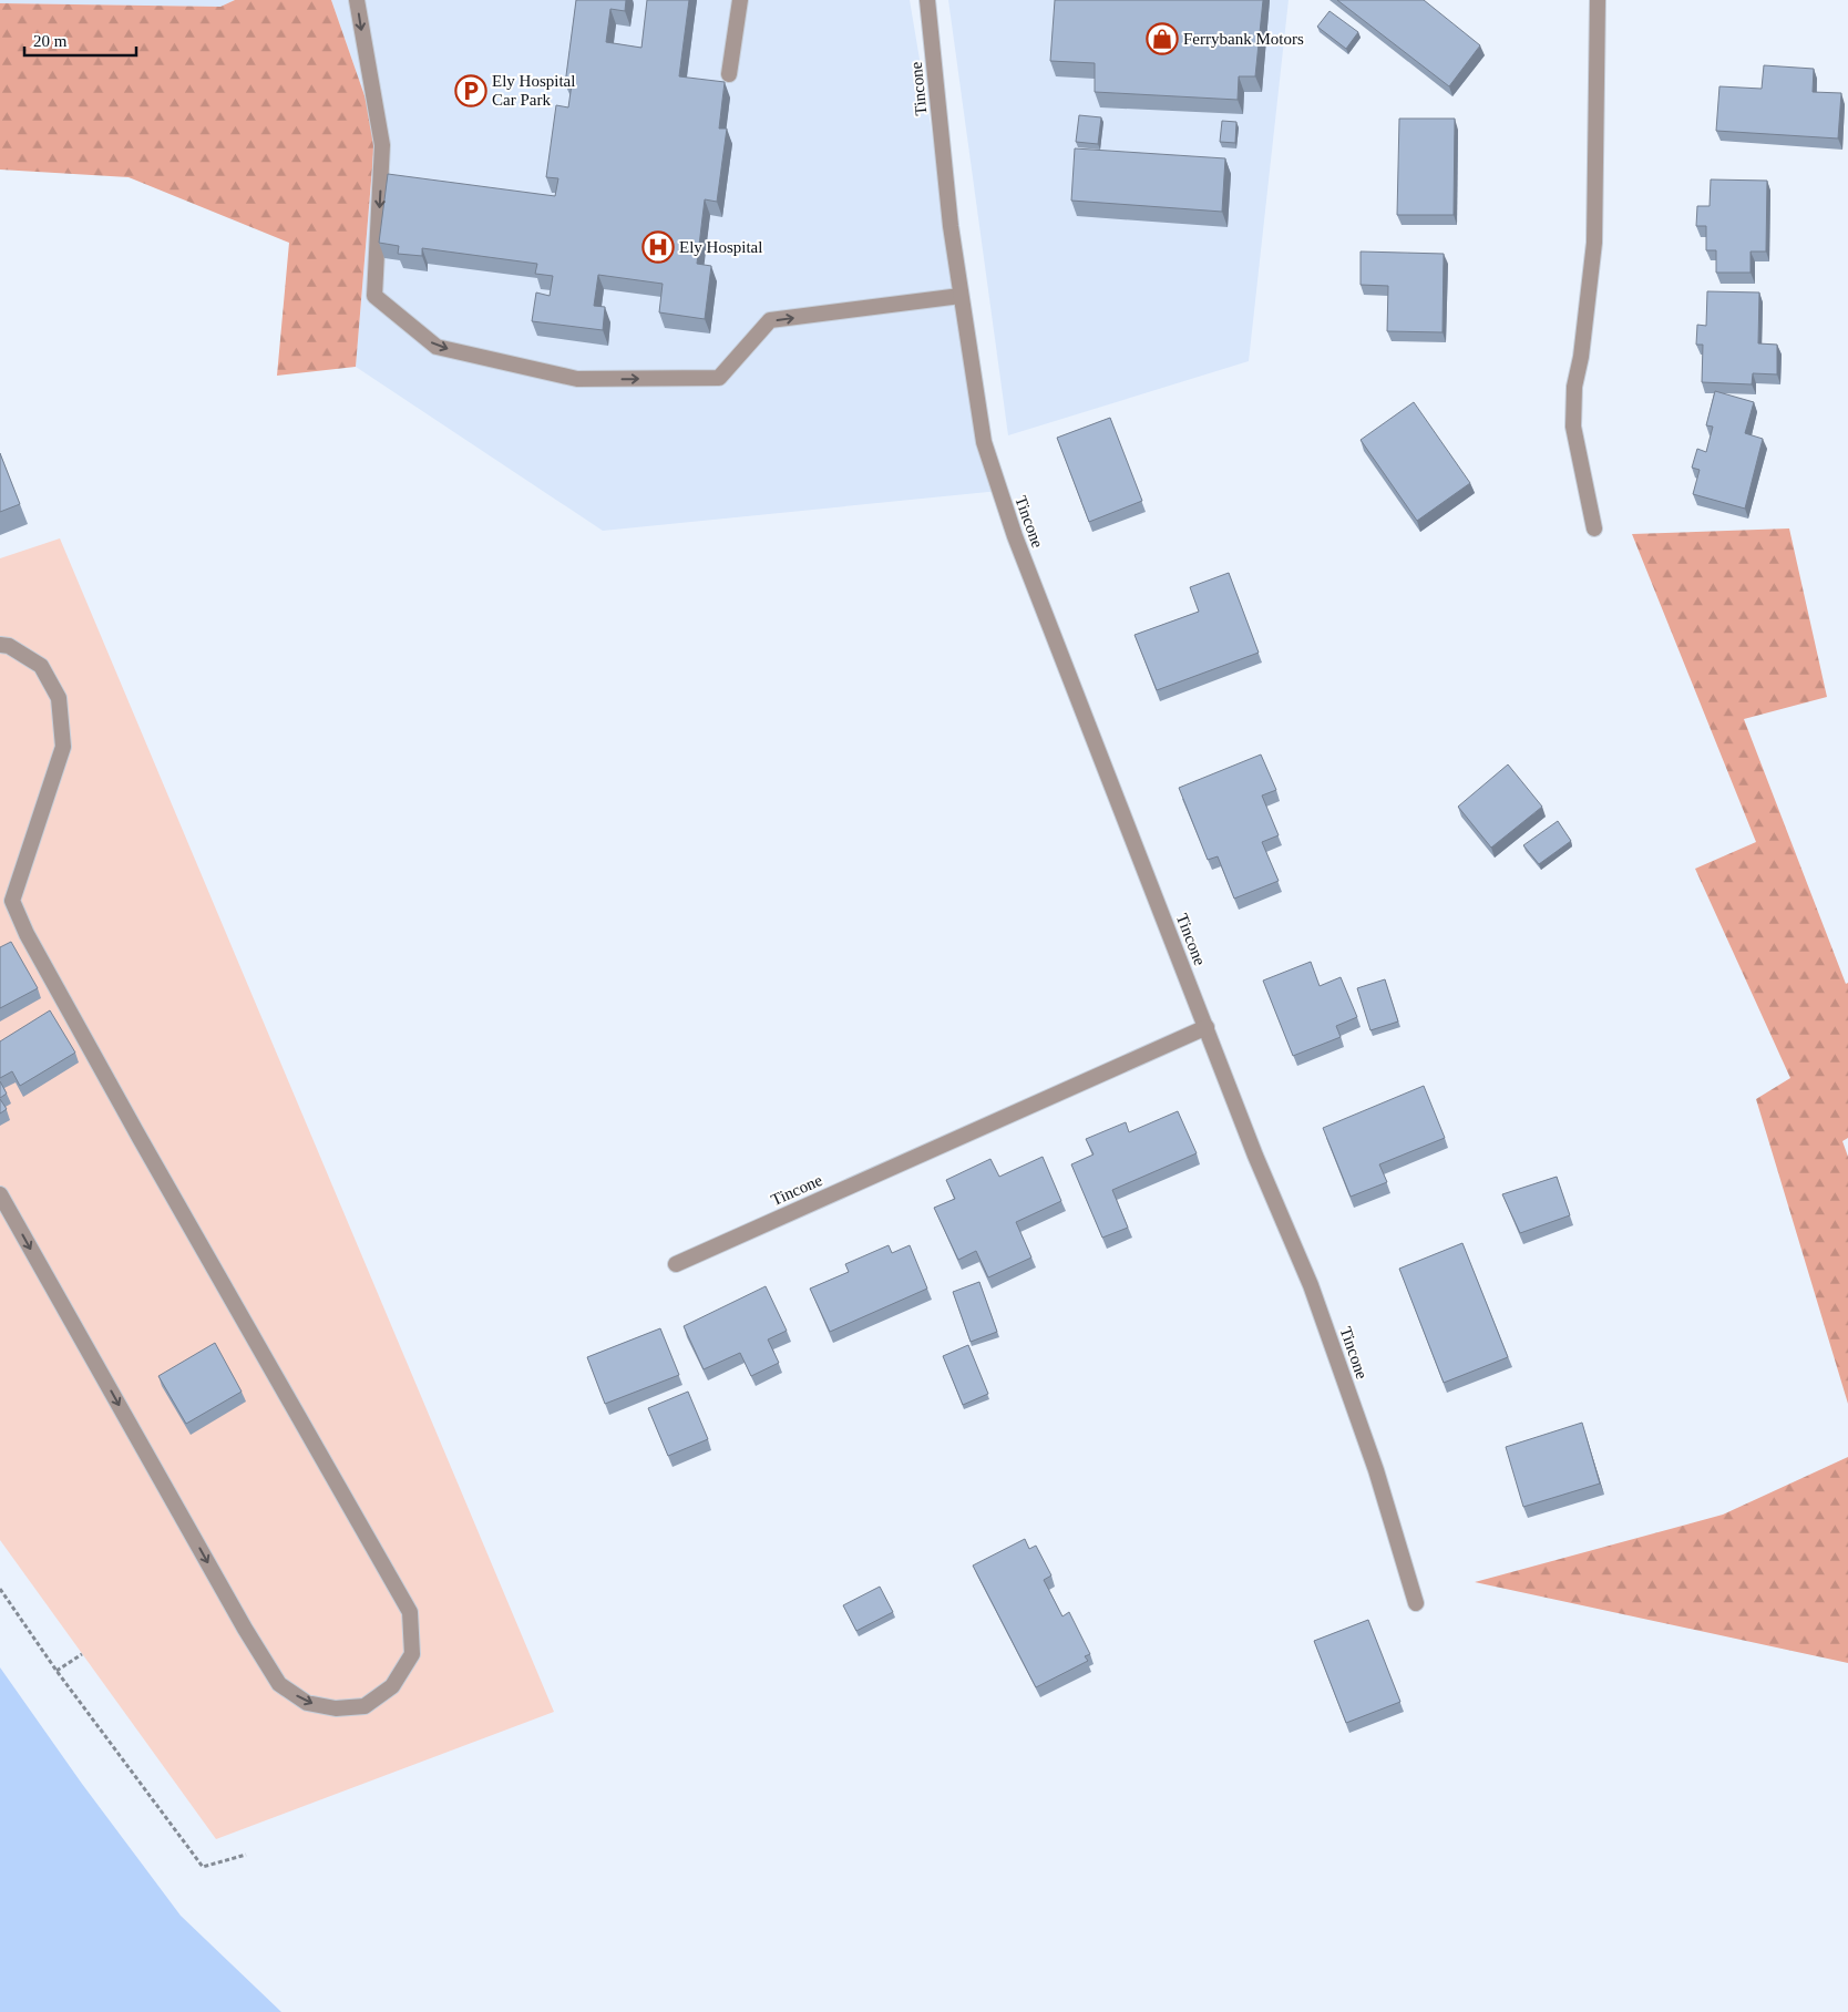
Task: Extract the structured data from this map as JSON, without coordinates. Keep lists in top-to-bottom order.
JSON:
{
  "streets": {
    "street": ["Tincone"]
  },
  "places": {
    "shop": ["Ferrybank Motors"],
    "parking": ["Ely Hospital Car Park"],
    "hospital": ["Ely Hospital"]
  },
  "scale_bar": "20 m"
}
